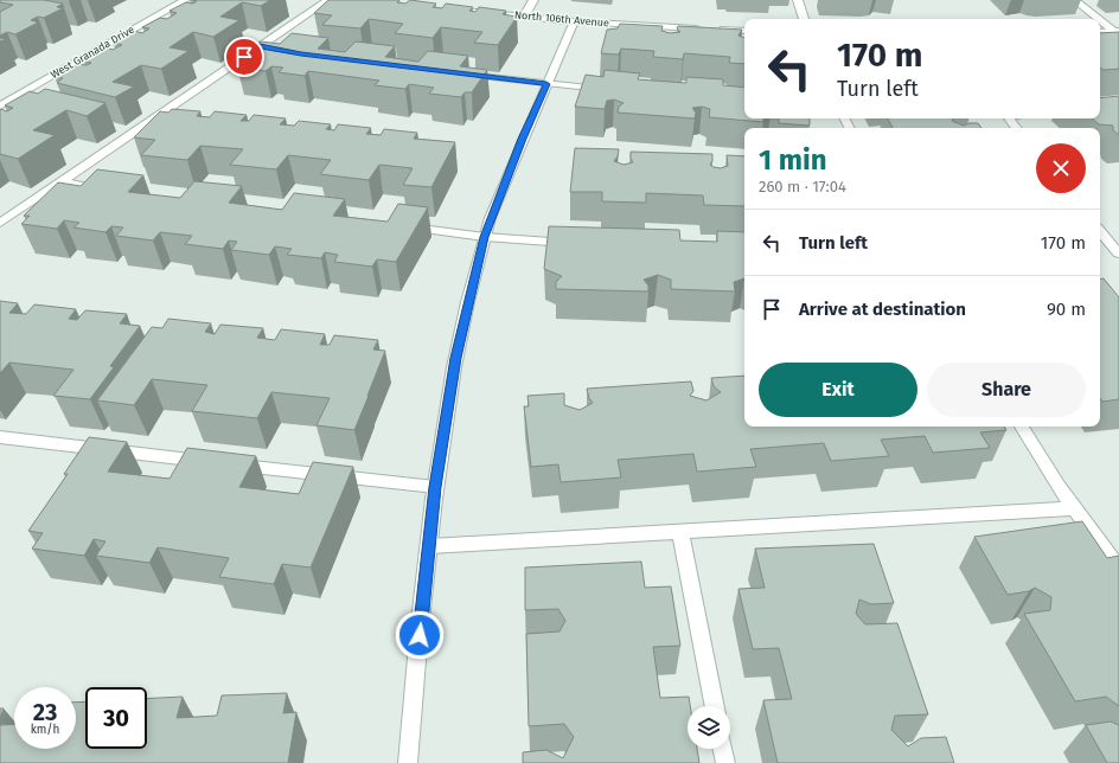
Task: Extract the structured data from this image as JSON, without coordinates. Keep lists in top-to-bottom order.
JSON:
{
  "streets": {
    "street": ["North 106th Avenue", "West Granada Drive"]
  },
  "page": {
    "turn": ["170 m", "Turn left"],
    "heading": ["1 min", "260 m · 17:04"],
    "list": [
      {
        "name": "Turn left",
        "value": "170 m"
      },
      {
        "name": "Arrive at destination",
        "value": "90 m"
      }
    ],
    "buttons": ["Exit", "Share"],
    "speed": "23 km/h",
    "limit": "30"
  }
}
